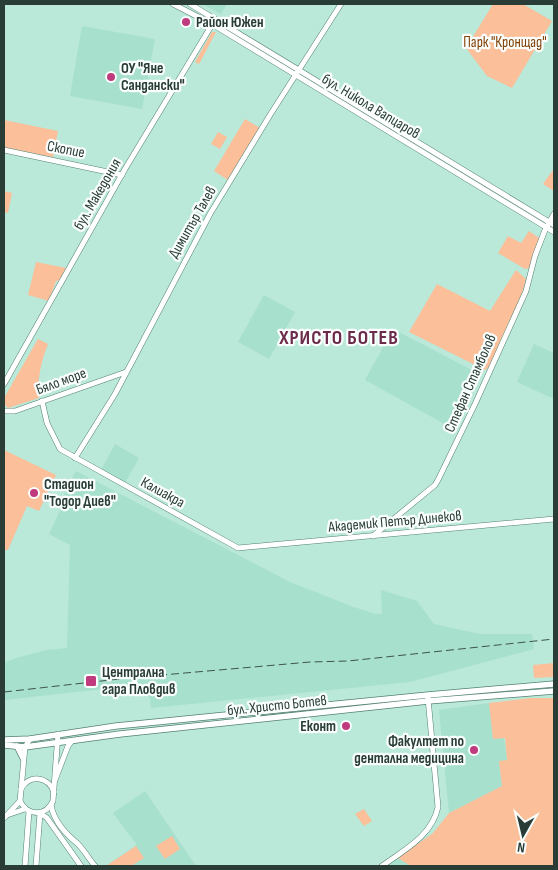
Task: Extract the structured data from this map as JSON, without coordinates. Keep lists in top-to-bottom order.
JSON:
{
  "streets": {
    "main road": ["бул. Христо Ботев"],
    "street": [
      "бул. Никола Вапцаров",
      "Скопие",
      "бул. Македония",
      "Димитър Талев",
      "Бяло море",
      "Стефан Стамболов",
      "Калиакра",
      "Академик Петър Динеков"
    ]
  },
  "crossings": [
    ["бул. Никола Вапцаров", "бул. Македония"],
    ["бул. Никола Вапцаров", "Димитър Талев"],
    ["бул. Никола Вапцаров", "Стефан Стамболов"],
    ["Скопие", "бул. Македония"],
    ["Димитър Талев", "Бяло море"],
    ["Димитър Талев", "Калиакра"],
    ["Бяло море", "Калиакра"],
    ["Стефан Стамболов", "Академик Петър Динеков"],
    ["Калиакра", "Академик Петър Динеков"]
  ],
  "districts": ["ХРИСТО БОТЕВ"],
  "parks": ["Парк \"Кронщад\""],
  "places": {
    "other": [
      "Район Южен",
      "ОУ \"Яне Сандански\"",
      "Стадион \"Тодор Диев\"",
      "Еконт",
      "Факултет по дентална медицина"
    ],
    "transit": ["Централна гара Пловдив"]
  },
  "north": "bottom"
}
